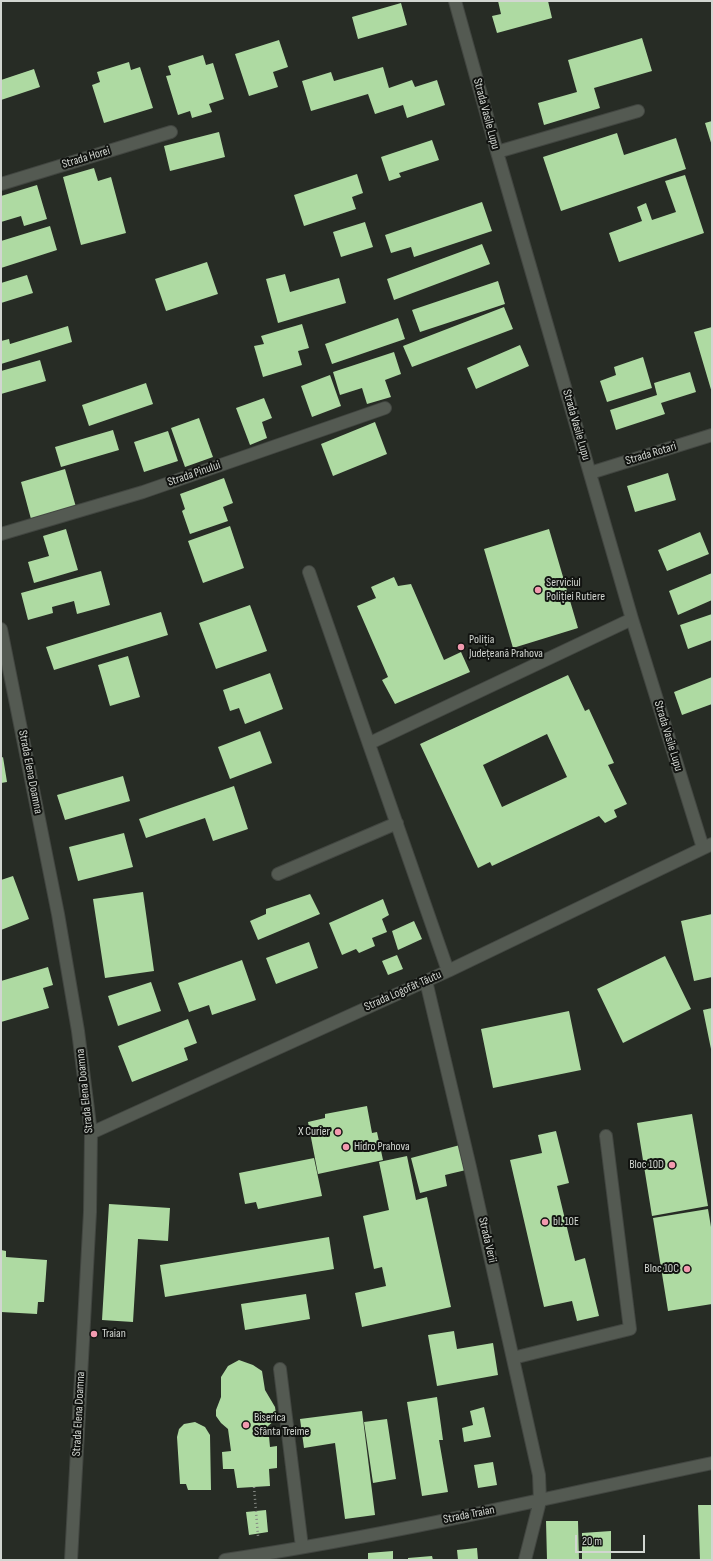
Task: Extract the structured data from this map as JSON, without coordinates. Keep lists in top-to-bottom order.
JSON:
{
  "streets": {
    "street": [
      "Strada Vasile Lupu",
      "Strada Horei",
      "Strada Rotari",
      "Strada Pinului",
      "Strada Elena Doamna",
      "Strada Logofăt Tăutu",
      "Strada Verii",
      "Strada Traian"
    ]
  },
  "crossings": [
    ["Strada Vasile Lupu", "Strada Rotari"],
    ["Strada Vasile Lupu", "Strada Logofăt Tăutu"],
    ["Strada Elena Doamna", "Strada Logofăt Tăutu"],
    ["Strada Logofăt Tăutu", "Strada Verii"],
    ["Strada Verii", "Strada Traian"]
  ],
  "places": [
    "Serviciul Poliției Rutiere",
    "Poliția Județeană Prahova",
    "X Curier",
    "Hidro Prahova",
    "Bloc 10D",
    "bl. 10E",
    "Bloc 10C",
    "Traian",
    "Biserica Sfânta Treime"
  ],
  "scale_bar": "20 m"
}
